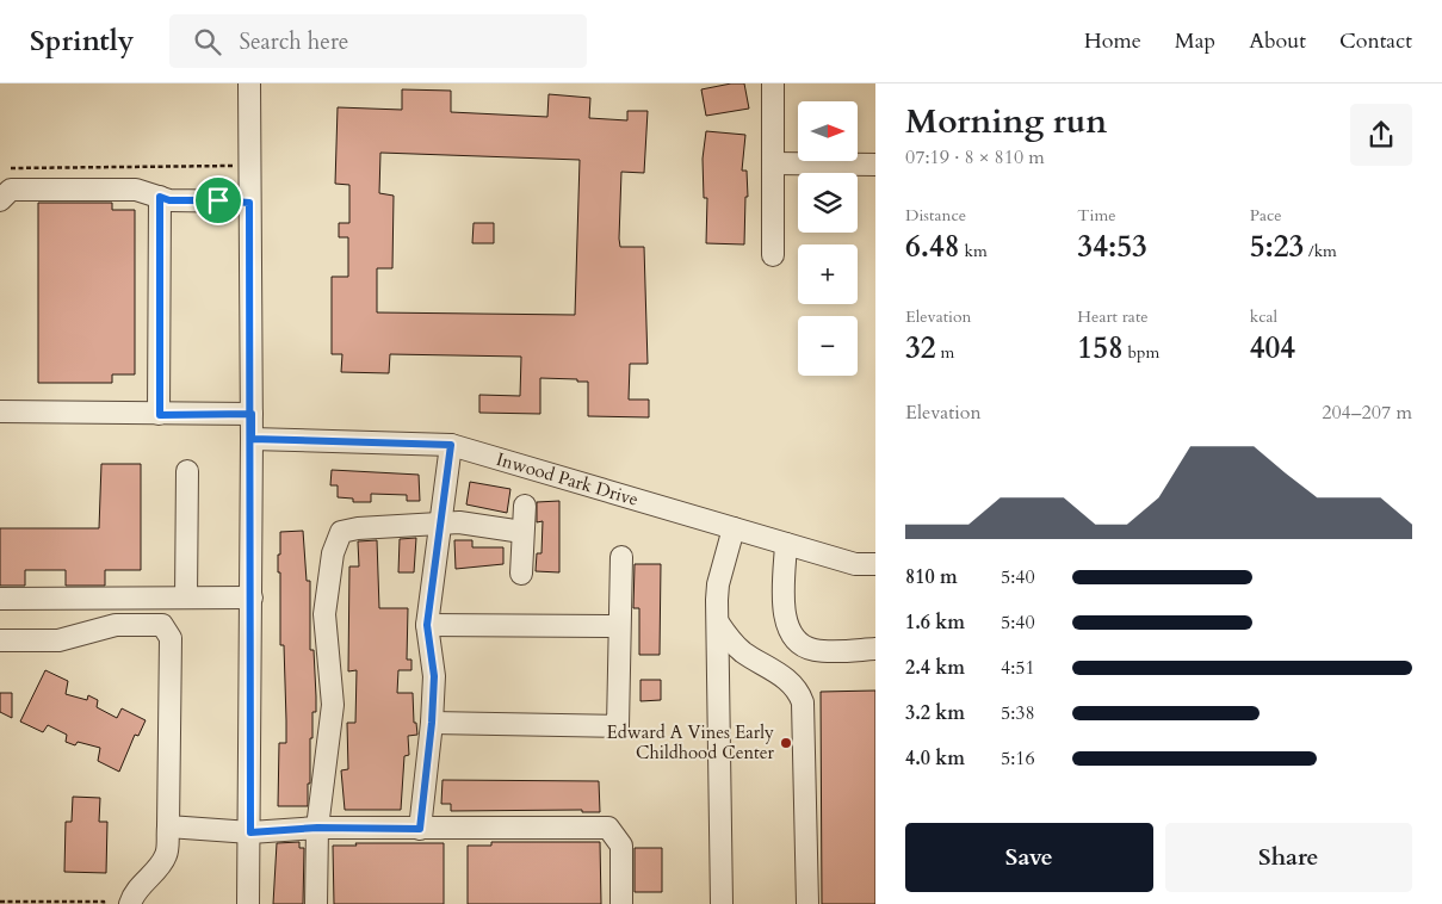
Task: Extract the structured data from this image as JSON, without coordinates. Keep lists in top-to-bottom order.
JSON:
{
  "streets": {
    "street": ["Inwood Park Drive"]
  },
  "places": ["Edward A Vines Early Childhood Center"],
  "north": "right",
  "page": {
    "header": "Sprintly",
    "search": "Search here",
    "nav": [
      "Home",
      "Map",
      "About",
      "Contact"
    ],
    "heading": ["Morning run", "07:19 · 8 × 810 m"],
    "map_buttons": ["+", "−"],
    "stats": [
      ["Distance", "6.48 km"],
      ["Time", "34:53"],
      ["Pace", "5:23 /km"],
      ["Elevation", "32 m"],
      ["Heart rate", "158 bpm"],
      ["kcal", "404"]
    ],
    "chart": ["Elevation", "204–207 m"],
    "list": [
      {
        "name": "810 m",
        "note": "5:40"
      },
      {
        "name": "1.6 km",
        "note": "5:40"
      },
      {
        "name": "2.4 km",
        "note": "4:51"
      },
      {
        "name": "3.2 km",
        "note": "5:38"
      },
      {
        "name": "4.0 km",
        "note": "5:16"
      }
    ],
    "buttons": ["Save", "Share"]
  }
}
